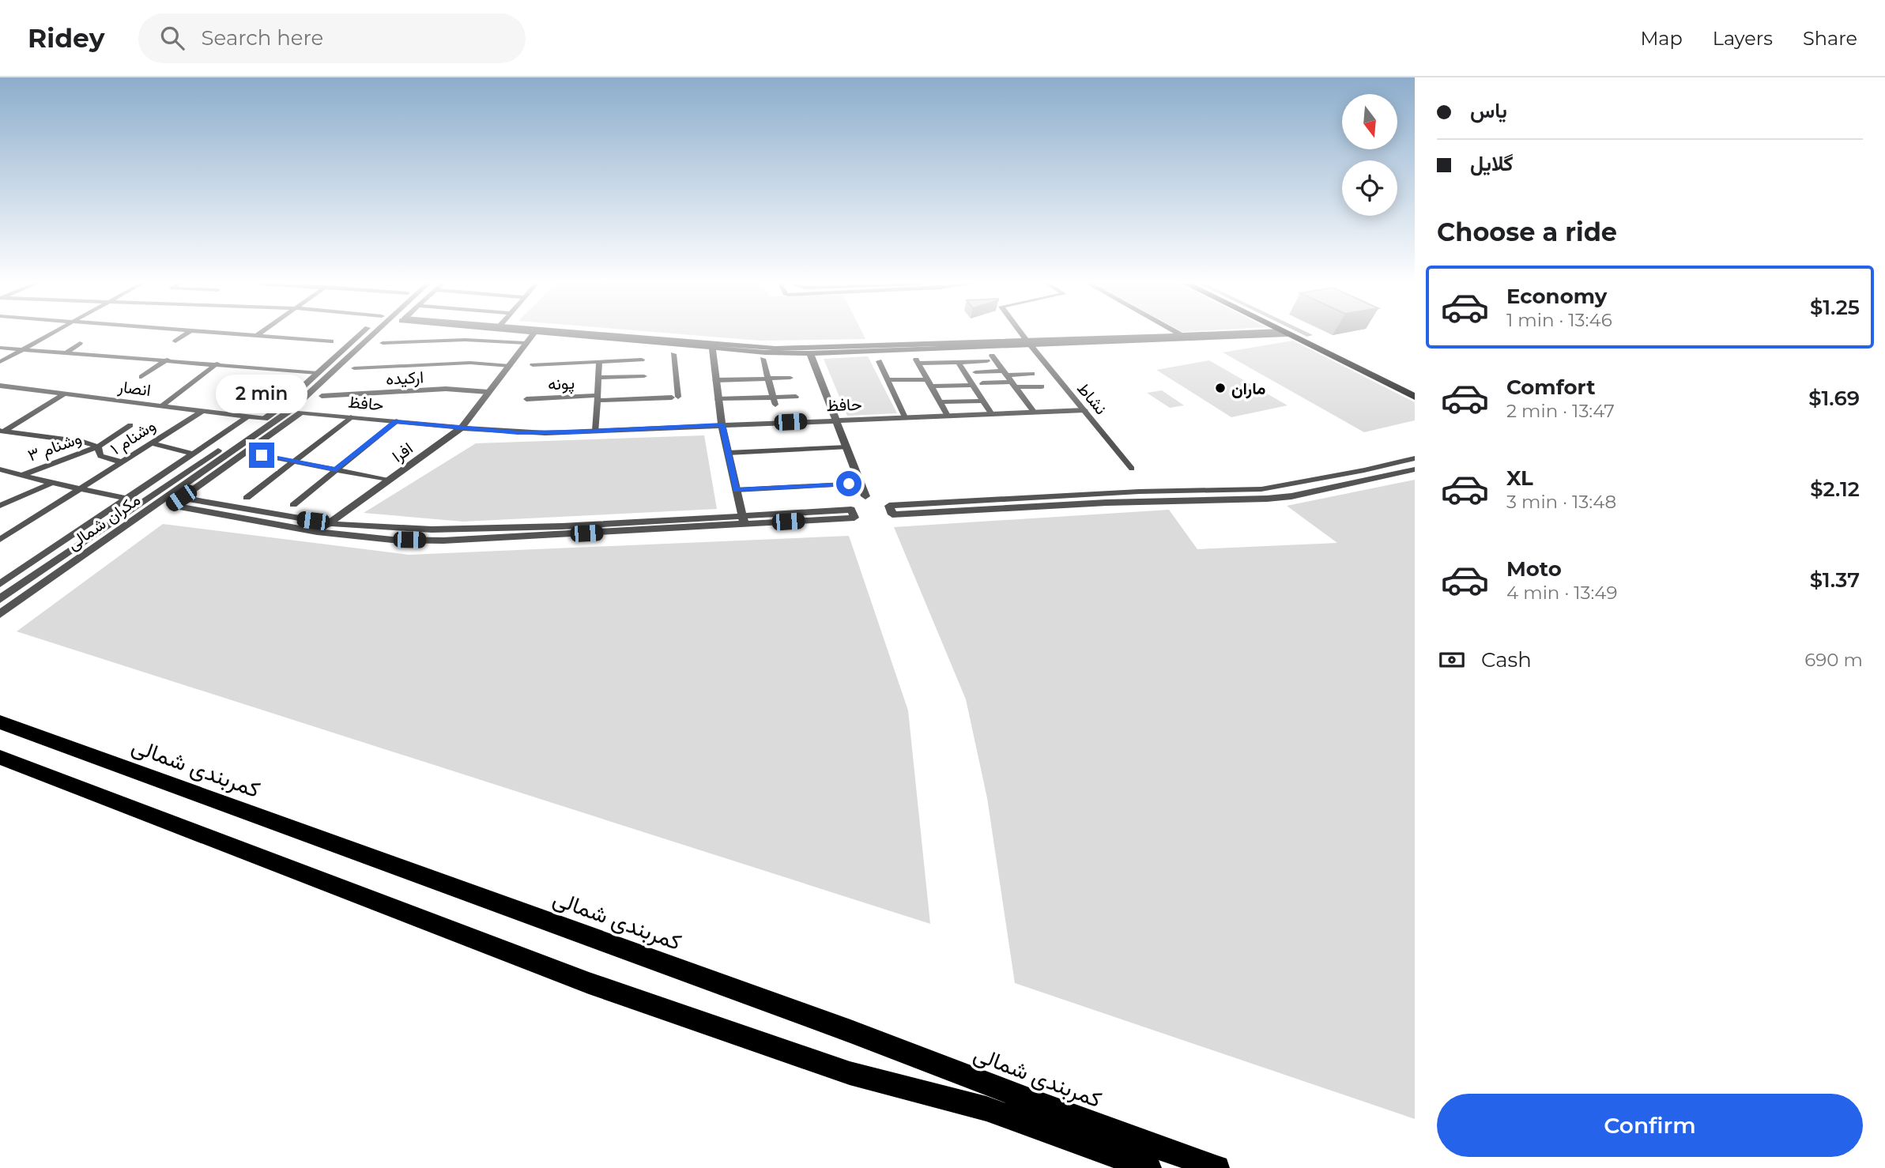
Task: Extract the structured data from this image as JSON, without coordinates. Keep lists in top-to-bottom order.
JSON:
{
  "streets": {
    "highway": ["کمربندی شمالی"],
    "street": [
      "ارکیده",
      "پونه",
      "انصار",
      "نشاط",
      "حافظ",
      "وشنام ۱",
      "وشنام ۳",
      "افرا",
      "مکران شمالی"
    ]
  },
  "crossings": [
    ["ارکیده", "افرا"],
    ["انصار", "وشنام ۱"],
    ["انصار", "مکران شمالی"],
    ["نشاط", "حافظ"],
    ["حافظ", "افرا"]
  ],
  "places": ["ماران"],
  "north": "bottom",
  "page": {
    "header": "Ridey",
    "search": "Search here",
    "nav": ["Map", "Layers", "Share"],
    "banner": ["یاس", "گلایل"],
    "heading": "Choose a ride",
    "list": [
      {
        "name": "Economy",
        "note": "1 min · 13:46",
        "value": "$1.25"
      },
      {
        "name": "Comfort",
        "note": "2 min · 13:47",
        "value": "$1.69"
      },
      {
        "name": "XL",
        "note": "3 min · 13:48",
        "value": "$2.12"
      },
      {
        "name": "Moto",
        "note": "4 min · 13:49",
        "value": "$1.37"
      }
    ],
    "bubble": "2 min",
    "pay": ["Cash", "690 m"],
    "buttons": "Confirm"
  }
}
